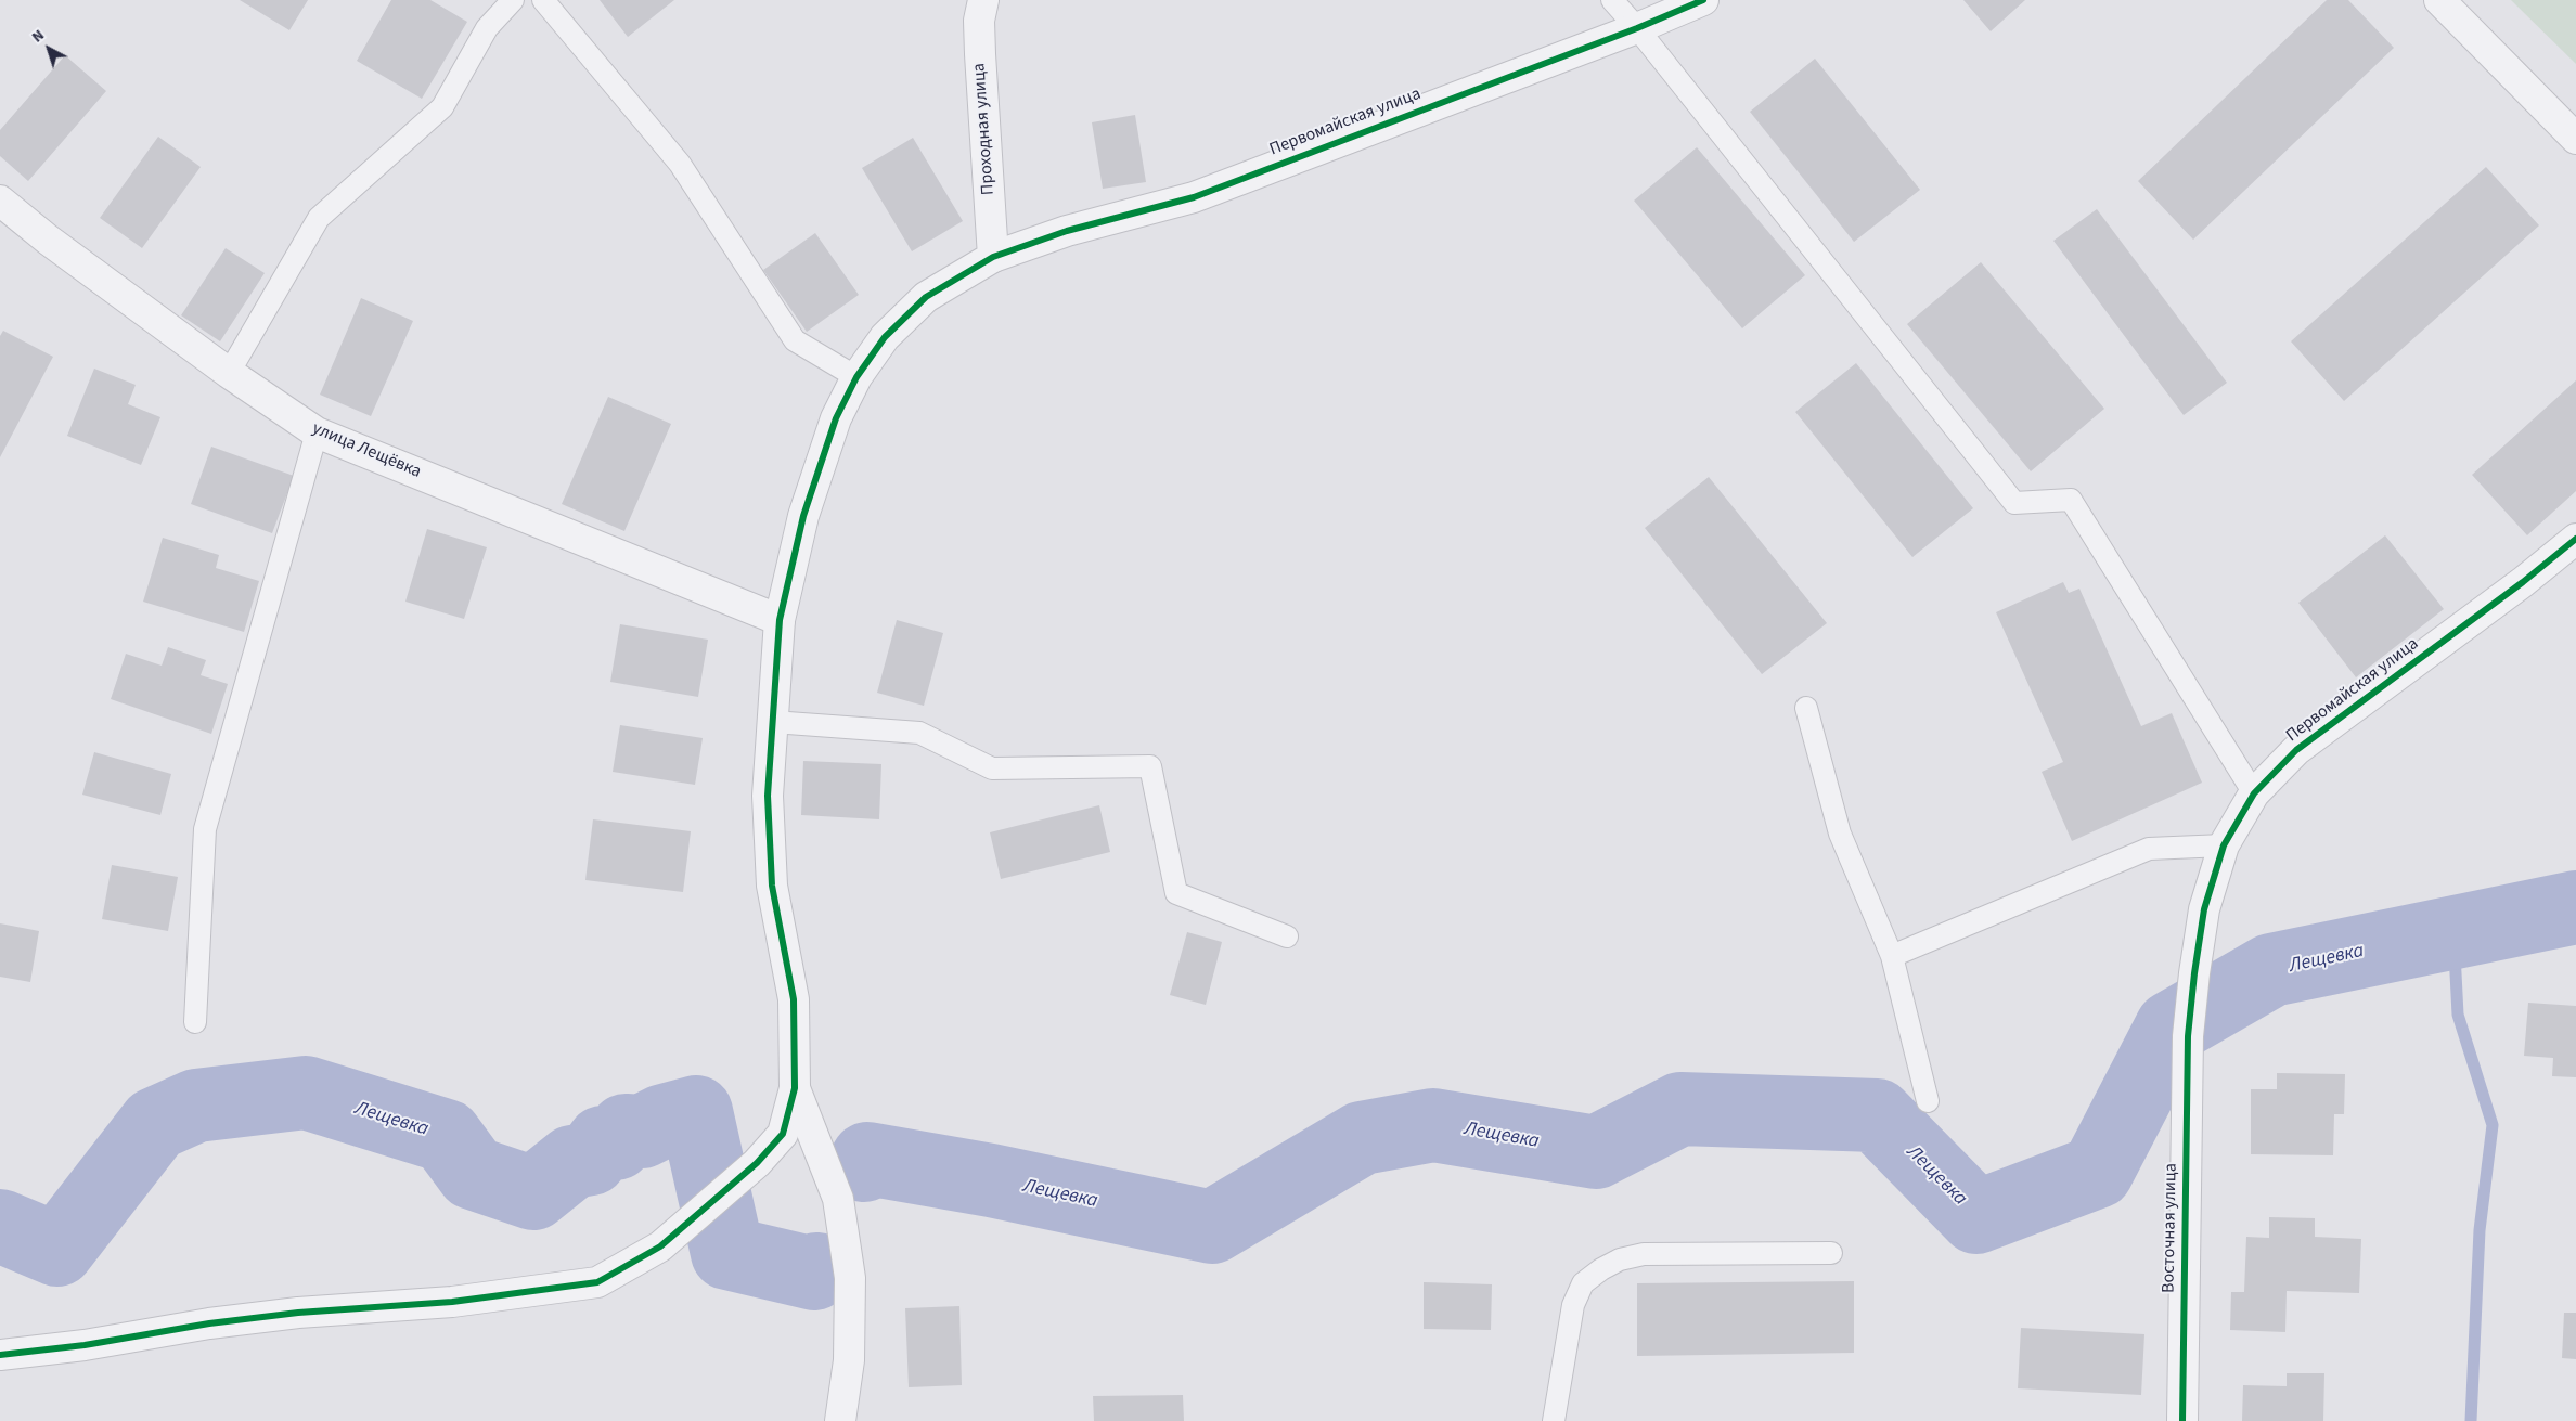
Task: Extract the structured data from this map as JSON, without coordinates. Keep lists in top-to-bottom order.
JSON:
{
  "streets": {
    "street": [
      "Первомайская улица",
      "Проходная улица",
      "улица Лещёвка",
      "Восточная улица"
    ]
  },
  "crossings": [
    ["Первомайская улица", "Проходная улица"],
    ["Первомайская улица", "улица Лещёвка"],
    ["Первомайская улица", "Восточная улица"]
  ],
  "water": ["Лещевка"],
  "north": "top left"
}
